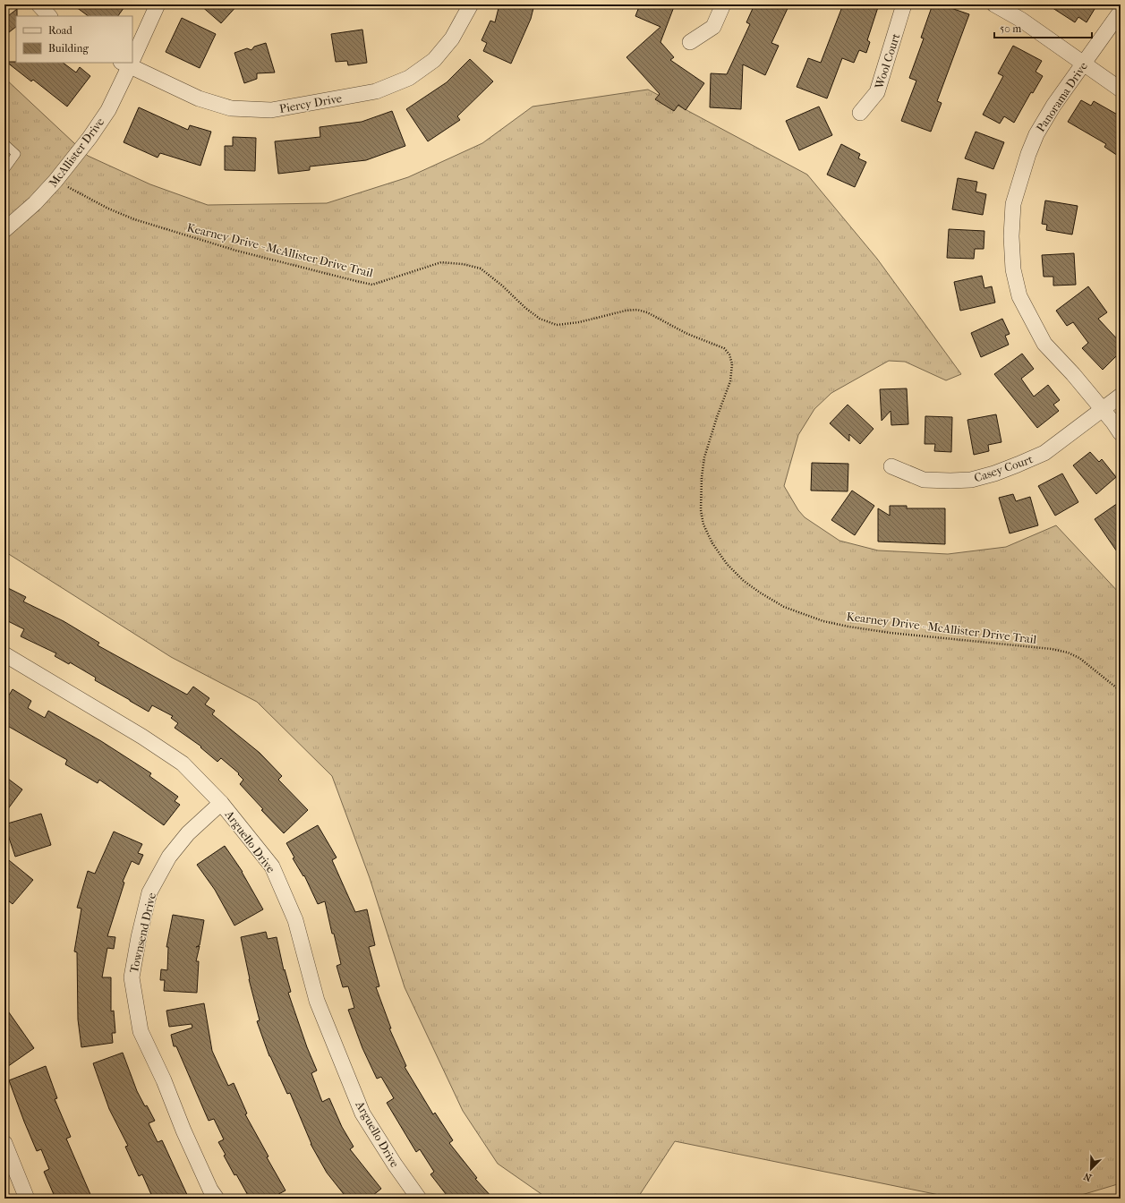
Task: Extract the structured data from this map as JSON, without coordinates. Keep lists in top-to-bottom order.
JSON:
{
  "streets": {
    "street": [
      "Wool Court",
      "Panorama Drive",
      "Piercy Drive",
      "McAllister Drive",
      "Casey Court",
      "Arguello Drive",
      "Townsend Drive"
    ],
    "path": ["Kearney Drive - McAllister Drive Trail"]
  },
  "crossings": [
    ["Panorama Drive", "Casey Court"],
    ["Piercy Drive", "McAllister Drive"],
    ["McAllister Drive", "Kearney Drive - McAllister Drive Trail"],
    ["Arguello Drive", "Townsend Drive"]
  ],
  "legend": ["Road", "Building"],
  "scale_bar": "50 m",
  "north": "bottom left"
}
